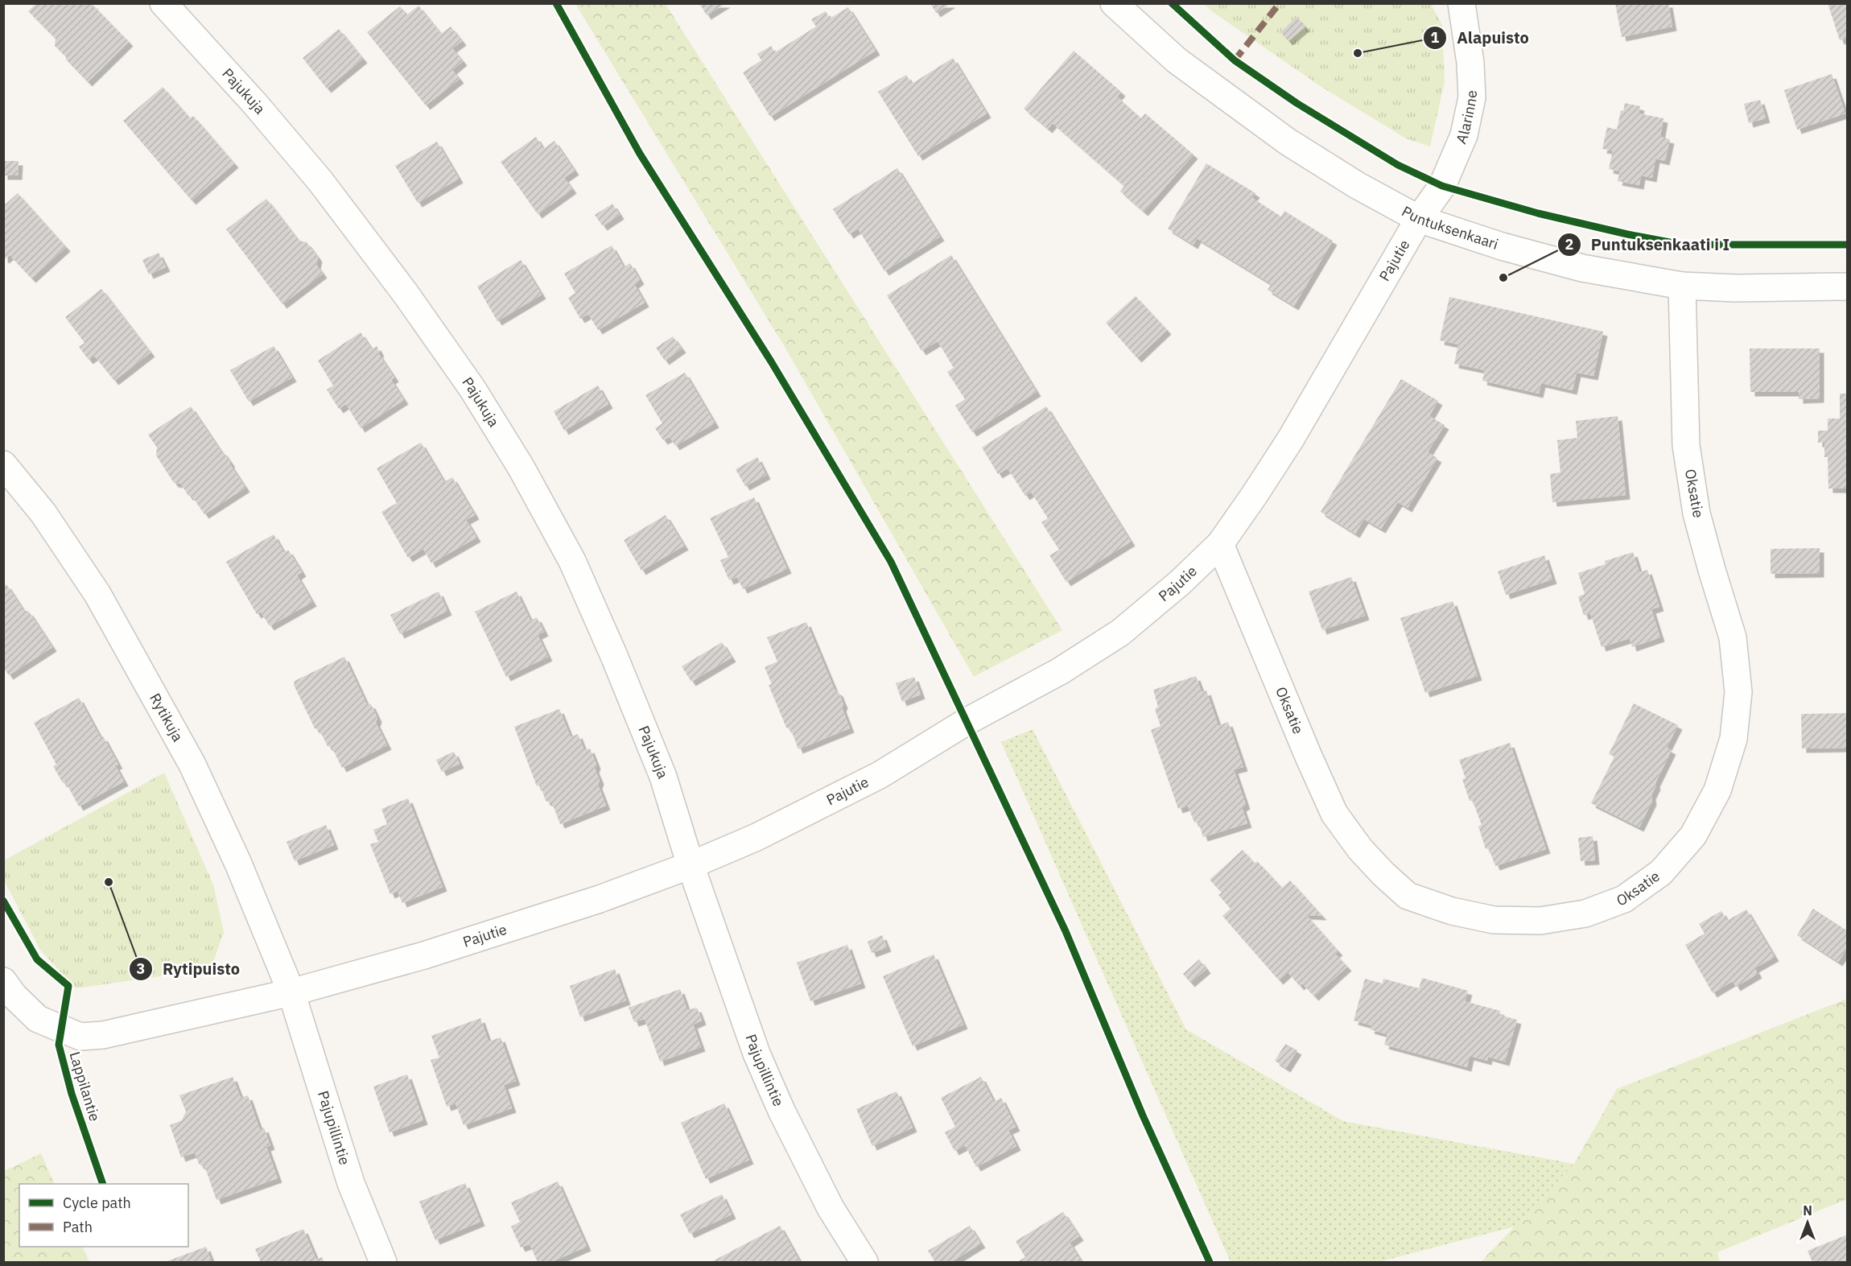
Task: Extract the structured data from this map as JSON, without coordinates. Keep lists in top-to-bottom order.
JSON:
{
  "streets": {
    "street": [
      "Pajukuja",
      "Alarinne",
      "Puntuksenkaari",
      "Pajutie",
      "Oksatie",
      "Rytikuja",
      "Pajupillintie"
    ],
    "cycle path": ["Lappilantie"]
  },
  "crossings": [
    ["Pajukuja", "Pajutie"],
    ["Pajukuja", "Pajupillintie"],
    ["Alarinne", "Puntuksenkaari"],
    ["Alarinne", "Pajutie"],
    ["Puntuksenkaari", "Pajutie"],
    ["Puntuksenkaari", "Oksatie"],
    ["Pajutie", "Oksatie"],
    ["Pajutie", "Rytikuja"],
    ["Pajutie", "Pajupillintie"],
    ["Rytikuja", "Pajupillintie"]
  ],
  "places": ["Alapuisto", "Puntuksenkaati i I", "Rytipuisto"],
  "legend": ["Cycle path", "Path"],
  "north": "top"
}
